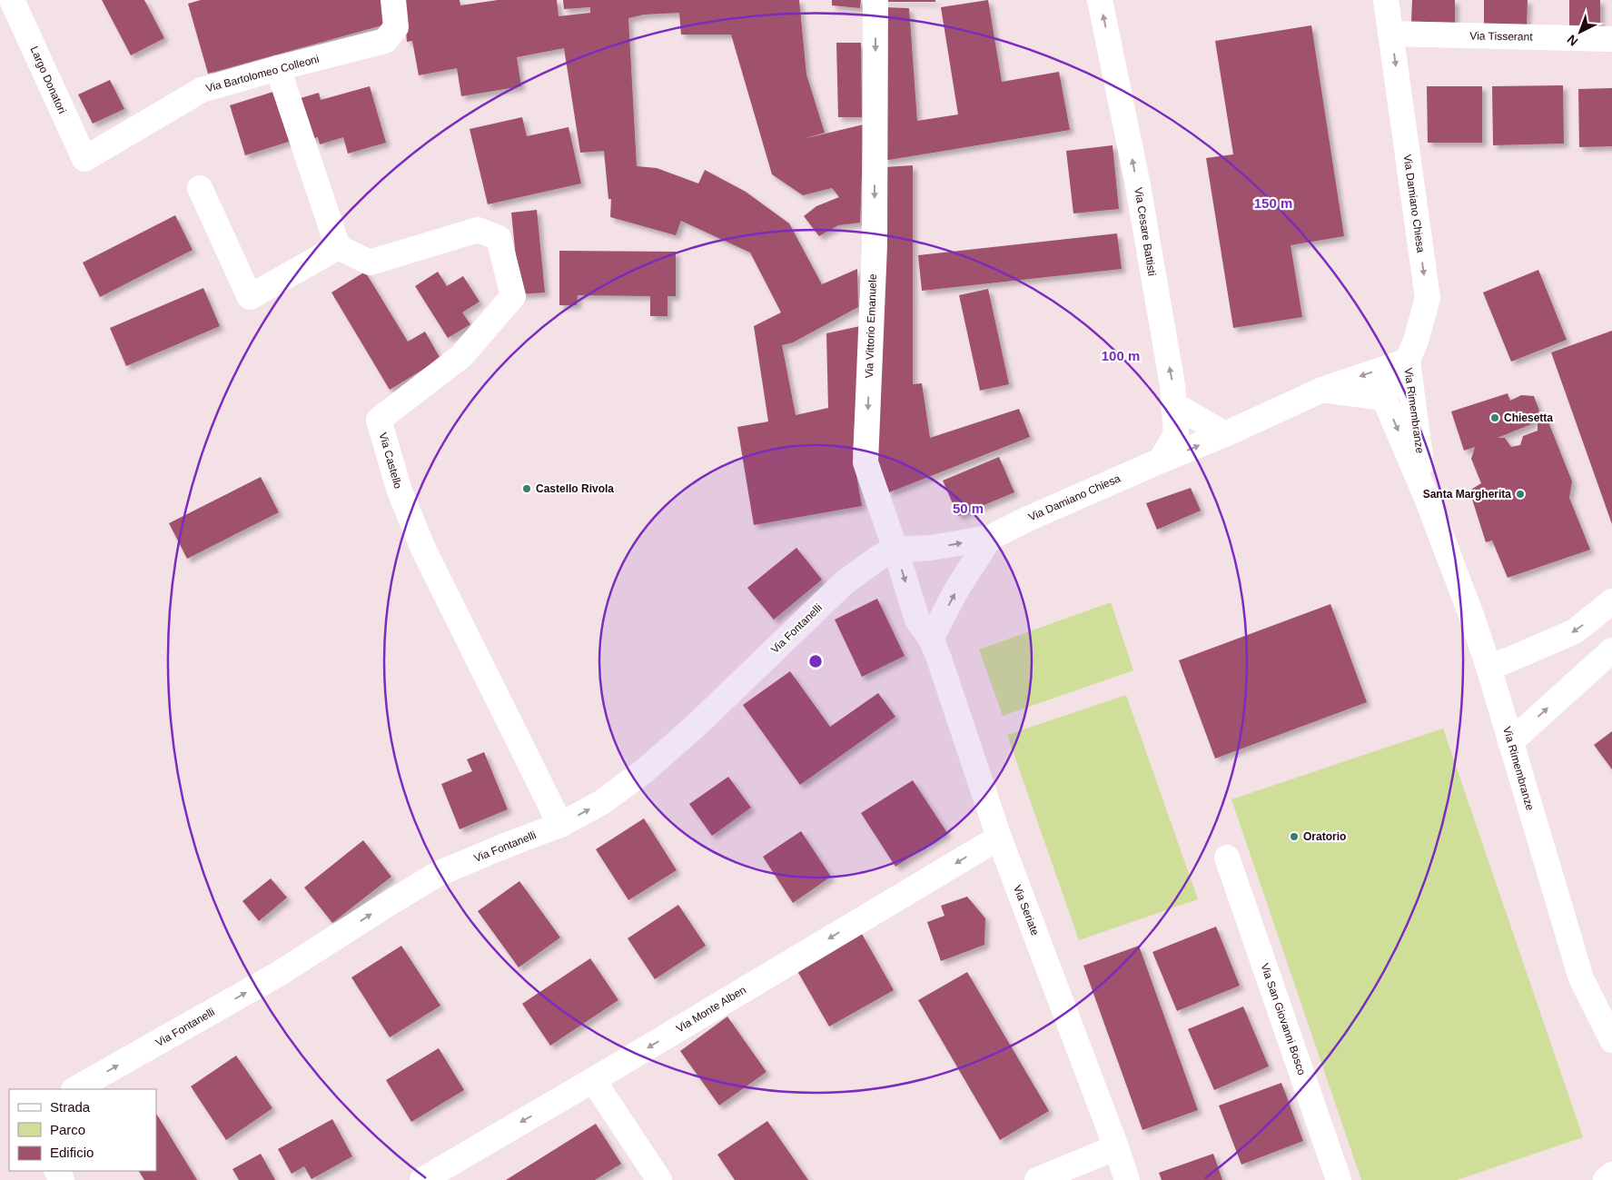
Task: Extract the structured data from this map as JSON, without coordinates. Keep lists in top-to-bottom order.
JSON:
{
  "streets": {
    "street": [
      "Via Tisserant",
      "Via Bartolomeo Colleoni",
      "Largo Donatori",
      "Via Damiano Chiesa",
      "Via Cesare Battisti",
      "Via Vittorio Emanuele",
      "Via Rimembranze",
      "Via Castello",
      "Via Fontanelli",
      "Via Seriate",
      "Via Monte Alben",
      "Via San Giovanni Bosco"
    ]
  },
  "crossings": [
    ["Via Tisserant", "Via Damiano Chiesa"],
    ["Via Bartolomeo Colleoni", "Largo Donatori"],
    ["Via Damiano Chiesa", "Via Cesare Battisti"],
    ["Via Damiano Chiesa", "Via Rimembranze"],
    ["Via Vittorio Emanuele", "Via Fontanelli"],
    ["Via Vittorio Emanuele", "Via Seriate"],
    ["Via Castello", "Via Fontanelli"],
    ["Via Seriate", "Via Monte Alben"]
  ],
  "one_way": [
    "Via Cesare Battisti",
    "Via Vittorio Emanuele",
    "Via Fontanelli",
    "Via Monte Alben"
  ],
  "places": [
    "Chiesetta",
    "Castello Rivola",
    "Santa Margherita",
    "Oratorio"
  ],
  "legend": ["Strada", "Parco", "Edificio"],
  "north": "bottom left",
  "rings": ["150 m", "100 m", "50 m"]
}
